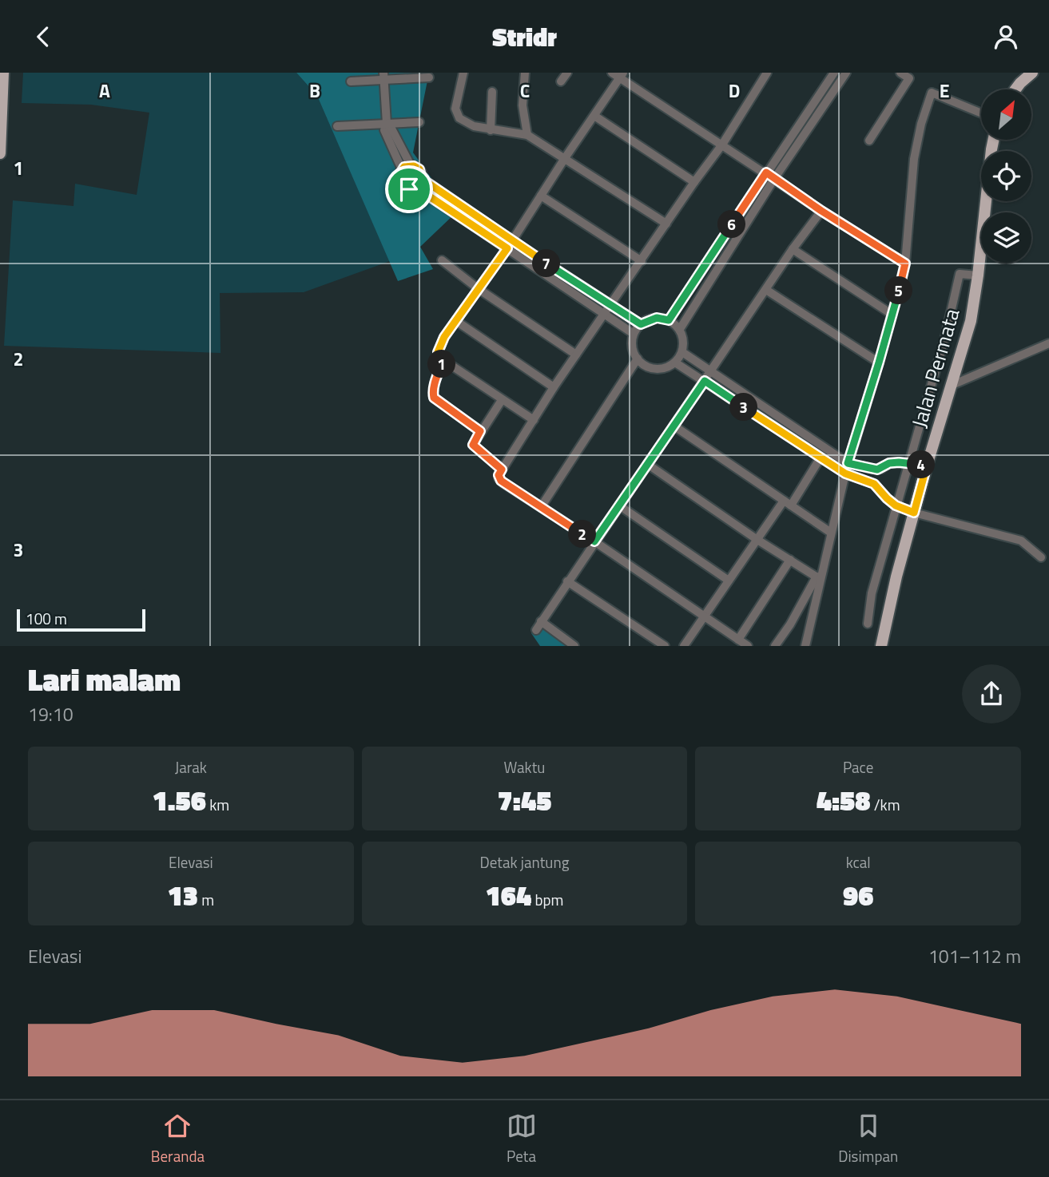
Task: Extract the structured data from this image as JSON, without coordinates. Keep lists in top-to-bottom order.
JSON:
{
  "streets": {
    "main road": ["Jalan Permata"]
  },
  "scale_bar": "100 m",
  "north": "top right",
  "page": {
    "header": "Stridr",
    "pins": [
      "6",
      "7",
      "5",
      "1",
      "3",
      "4",
      "2"
    ],
    "scale": "100 m",
    "heading": ["Lari malam", "19:10"],
    "stats": [
      ["Jarak", "1.56 km"],
      ["Waktu", "7:45"],
      ["Pace", "4:58 /km"],
      ["Elevasi", "13 m"],
      ["Detak jantung", "164 bpm"],
      ["kcal", "96"]
    ],
    "chart": ["Elevasi", "101–112 m"],
    "tabs": ["Beranda", "Peta", "Disimpan"]
  },
  "grid": {
    "columns": [
      "A",
      "B",
      "C",
      "D",
      "E"
    ],
    "rows": ["1", "2", "3"]
  }
}
